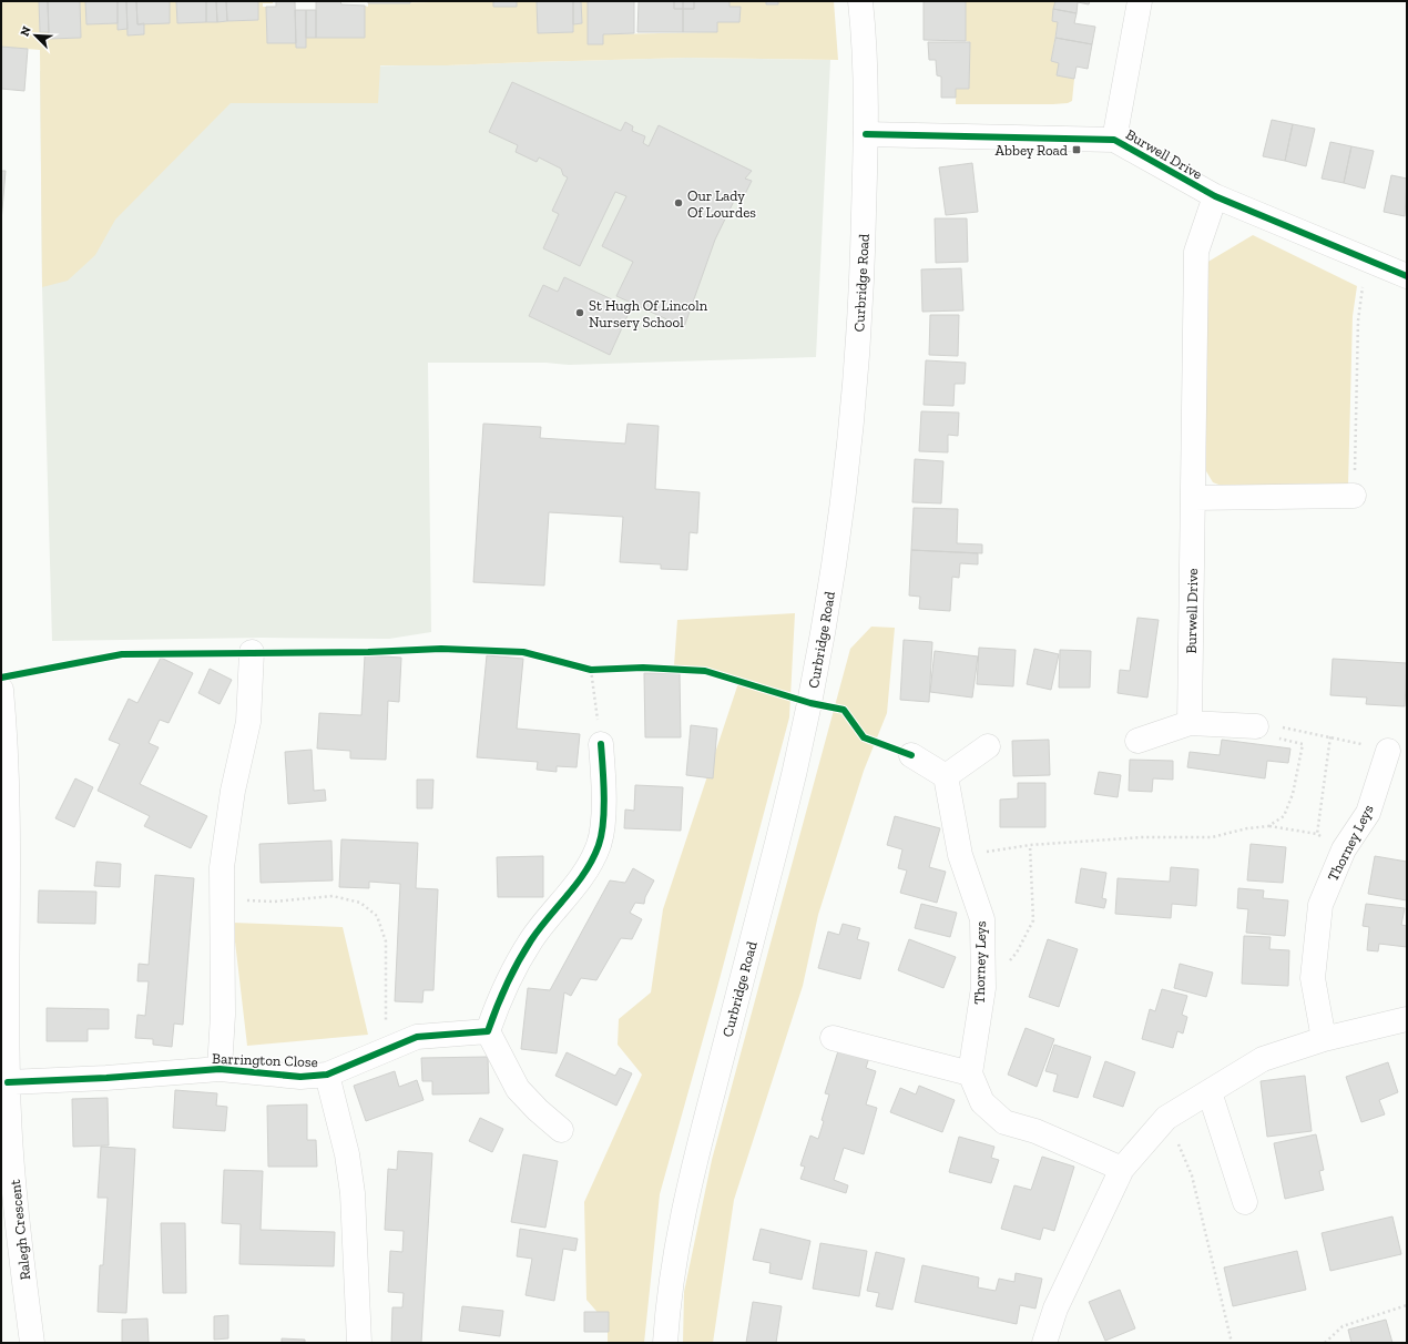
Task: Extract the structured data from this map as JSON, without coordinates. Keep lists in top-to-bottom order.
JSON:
{
  "streets": {
    "street": [
      "Burwell Drive",
      "Curbridge Road",
      "Thorney Leys",
      "Barrington Close",
      "Ralegh Crescent"
    ]
  },
  "crossings": [
    ["Burwell Drive", "Curbridge Road"],
    ["Barrington Close", "Ralegh Crescent"]
  ],
  "places": {
    "transit": ["Abbey Road"],
    "other": ["Our Lady Of Lourdes", "St Hugh Of Lincoln Nursery School"]
  },
  "north": "top left"
}
